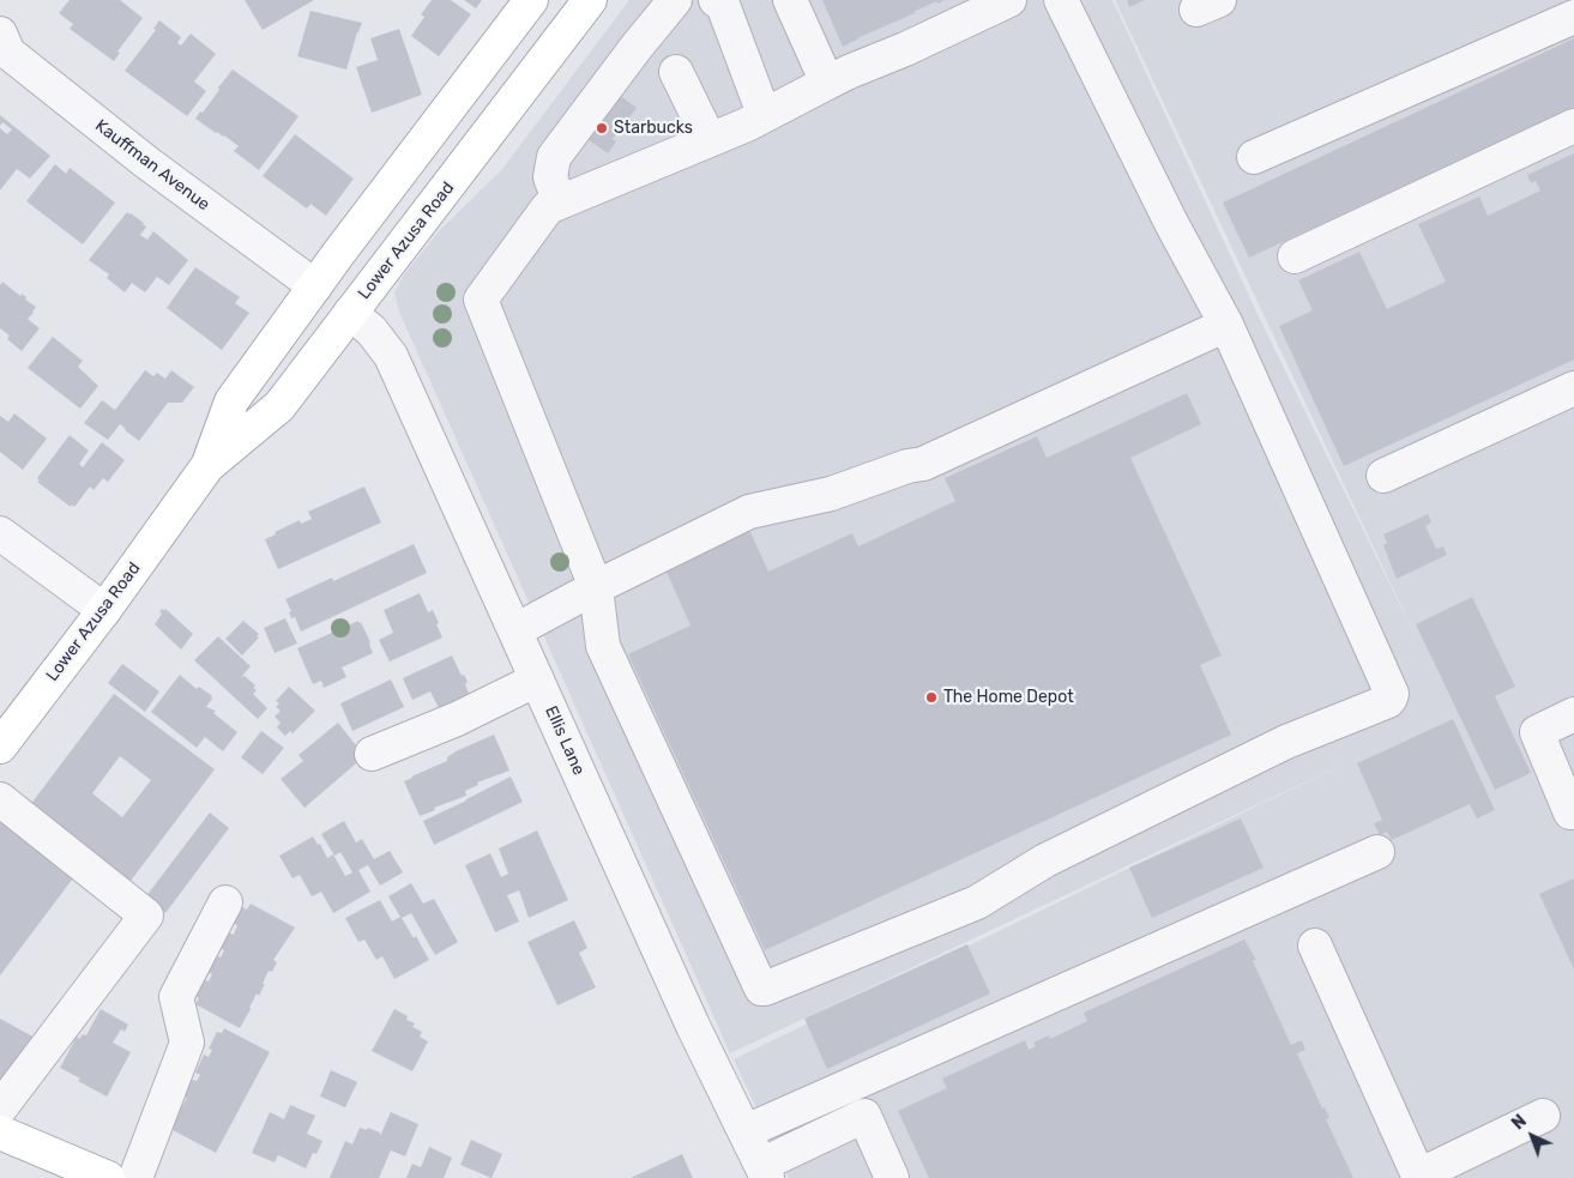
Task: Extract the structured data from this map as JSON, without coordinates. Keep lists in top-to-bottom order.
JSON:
{
  "streets": {
    "main road": ["Lower Azusa Road"],
    "street": ["Kauffman Avenue", "Ellis Lane"]
  },
  "crossings": [
    ["Kauffman Avenue", "Lower Azusa Road"],
    ["Lower Azusa Road", "Ellis Lane"]
  ],
  "places": ["Starbucks", "The Home Depot"],
  "north": "top left"
}
